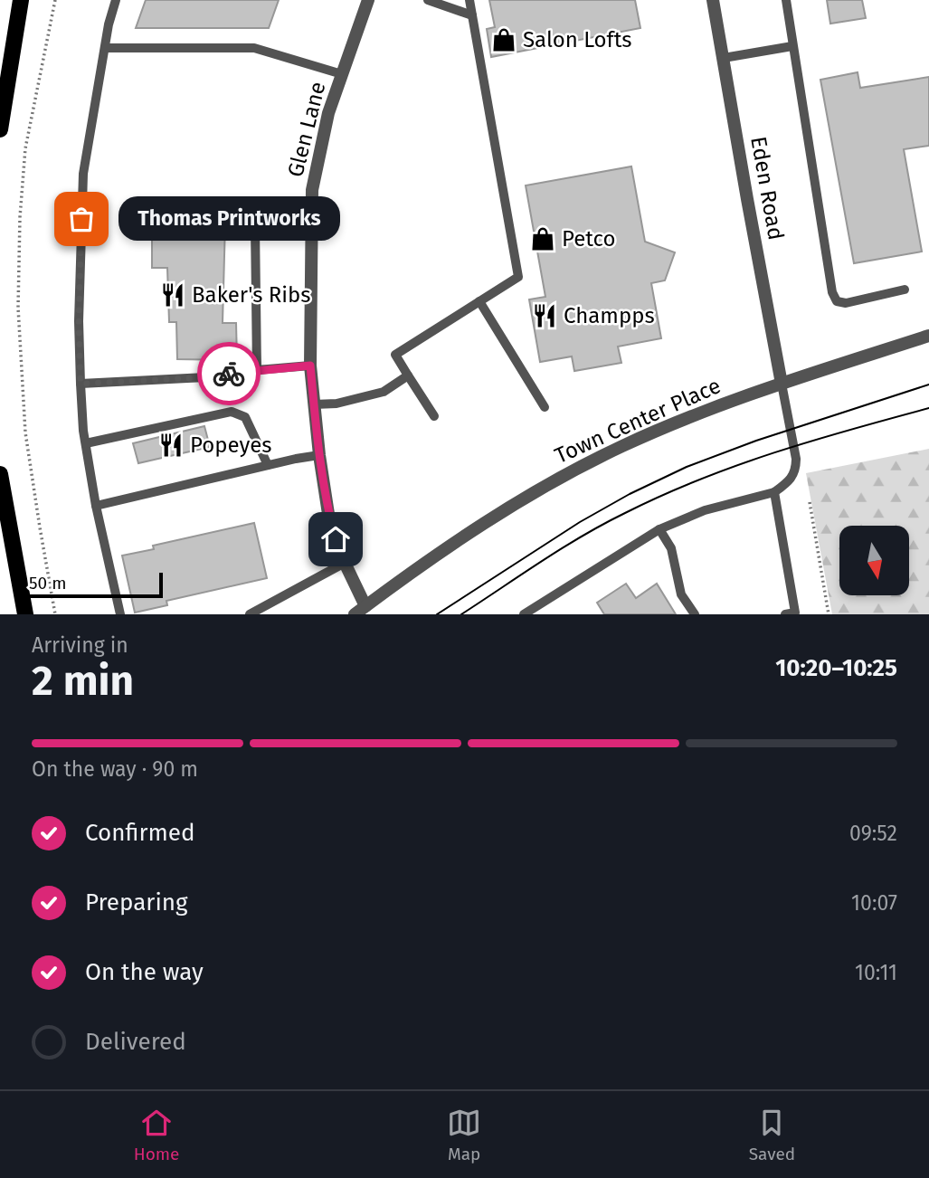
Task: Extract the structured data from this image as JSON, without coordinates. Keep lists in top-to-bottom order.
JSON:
{
  "streets": {
    "street": ["Glen Lane", "Eden Road", "Town Center Place"]
  },
  "crossings": [
    ["Glen Lane", "Town Center Place"],
    ["Eden Road", "Town Center Place"]
  ],
  "places": {
    "shop": ["Salon Lofts", "Petco"],
    "other": ["Thomas Printworks"],
    "restaurant": ["Baker's Ribs", "Champps", "Popeyes"]
  },
  "scale_bar": "50 m",
  "north": "bottom",
  "page": {
    "bubble": "Thomas Printworks",
    "scale": "50 m",
    "heading": ["2 min", "Arriving in", "10:20–10:25"],
    "bar": "On the way · 90 m",
    "list": [
      ["Confirmed", "09:52"],
      ["Preparing", "10:07"],
      ["On the way", "10:11"],
      "Delivered"
    ],
    "tabs": ["Home", "Map", "Saved"]
  }
}
